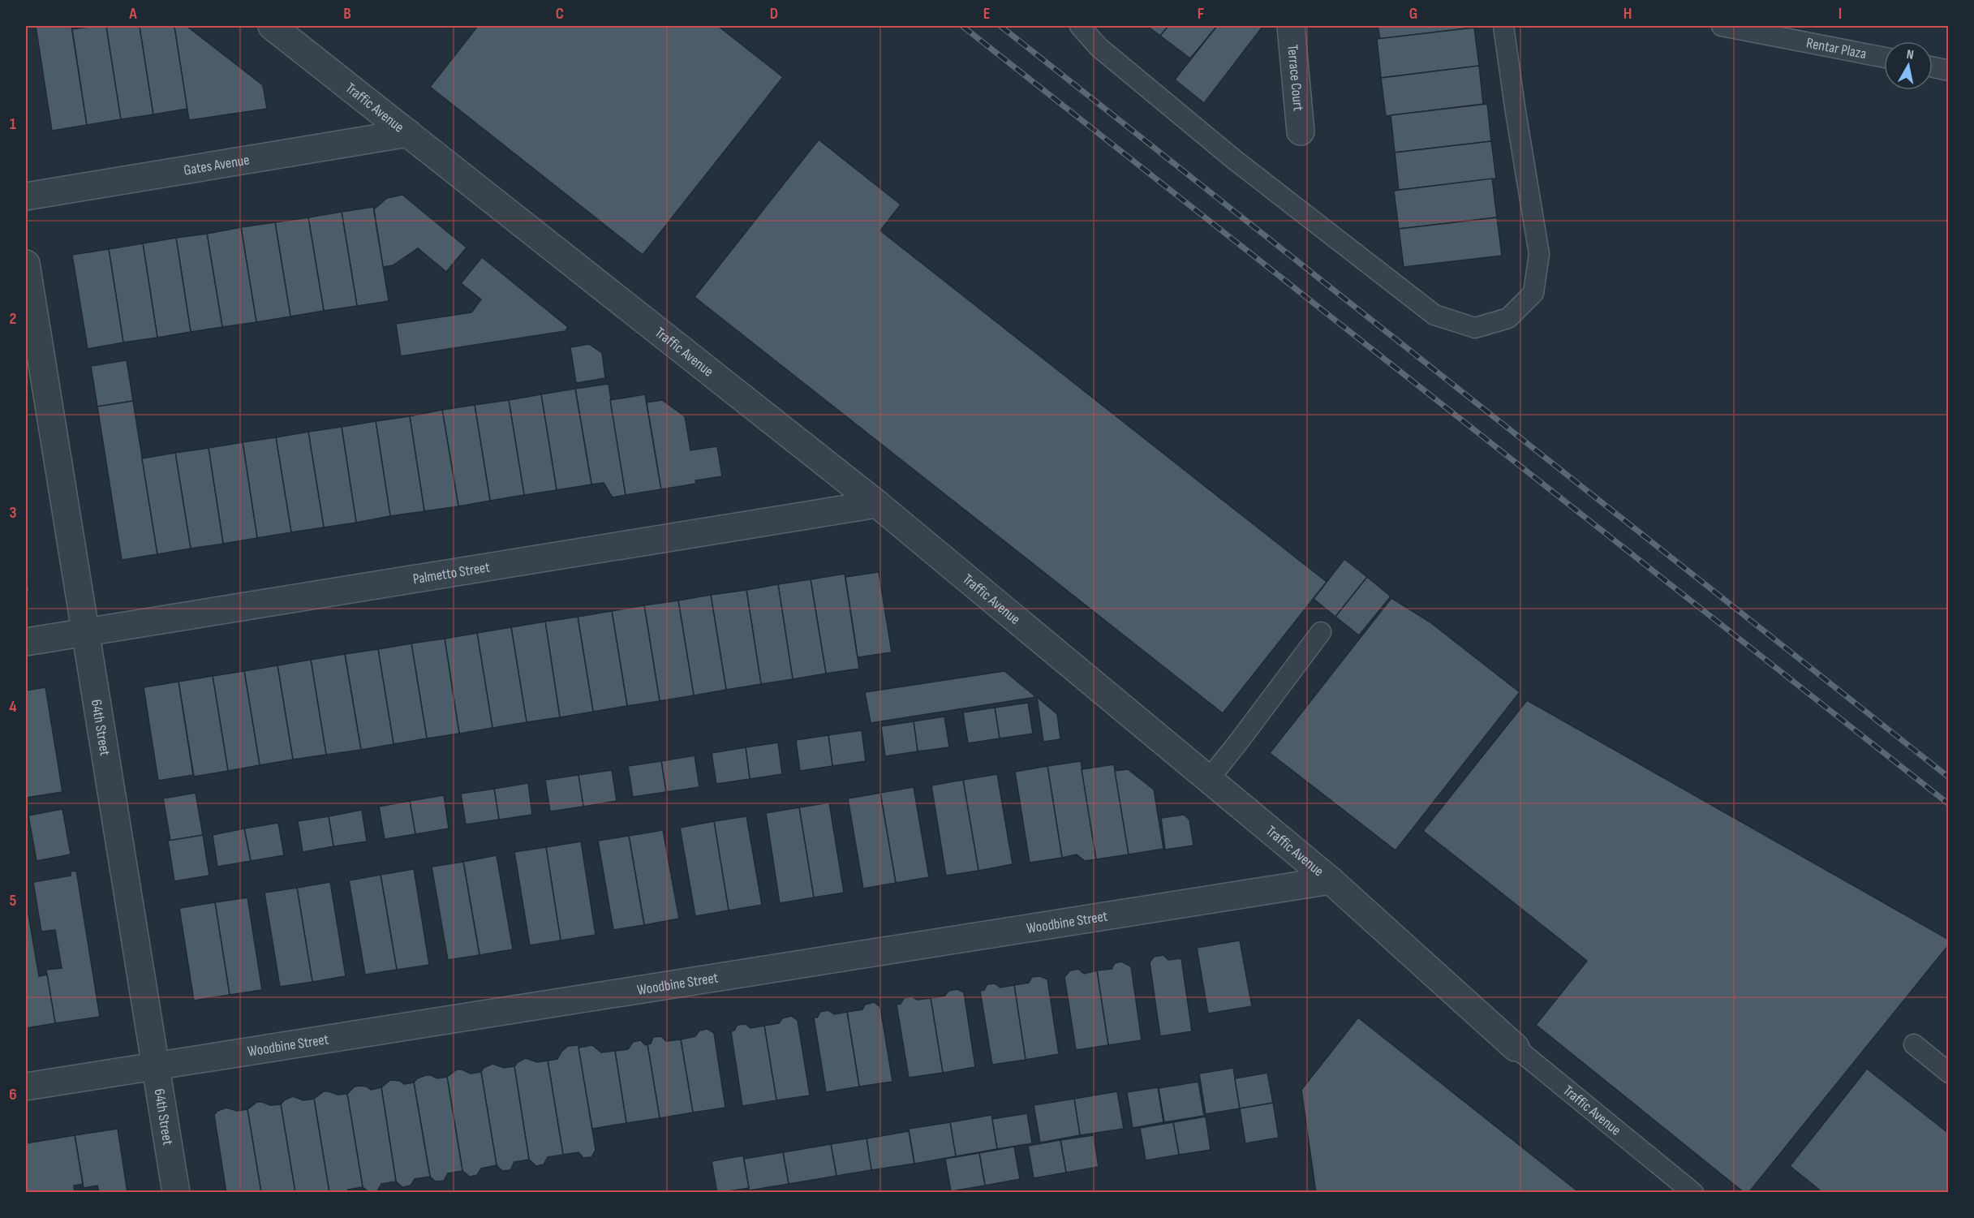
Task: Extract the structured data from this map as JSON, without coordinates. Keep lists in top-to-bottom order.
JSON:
{
  "streets": {
    "street": [
      "Terrace Court",
      "Traffic Avenue",
      "Gates Avenue",
      "Palmetto Street",
      "64th Street",
      "Woodbine Street"
    ],
    "lane": ["Rentar Plaza"]
  },
  "crossings": [
    ["Traffic Avenue", "Gates Avenue"],
    ["Traffic Avenue", "Palmetto Street"],
    ["Traffic Avenue", "Woodbine Street"],
    ["Palmetto Street", "64th Street"],
    ["64th Street", "Woodbine Street"]
  ],
  "north": "top",
  "grid": {
    "columns": [
      "A",
      "B",
      "C",
      "D",
      "E",
      "F",
      "G",
      "H",
      "I"
    ],
    "rows": [
      "1",
      "2",
      "3",
      "4",
      "5",
      "6"
    ]
  }
}
